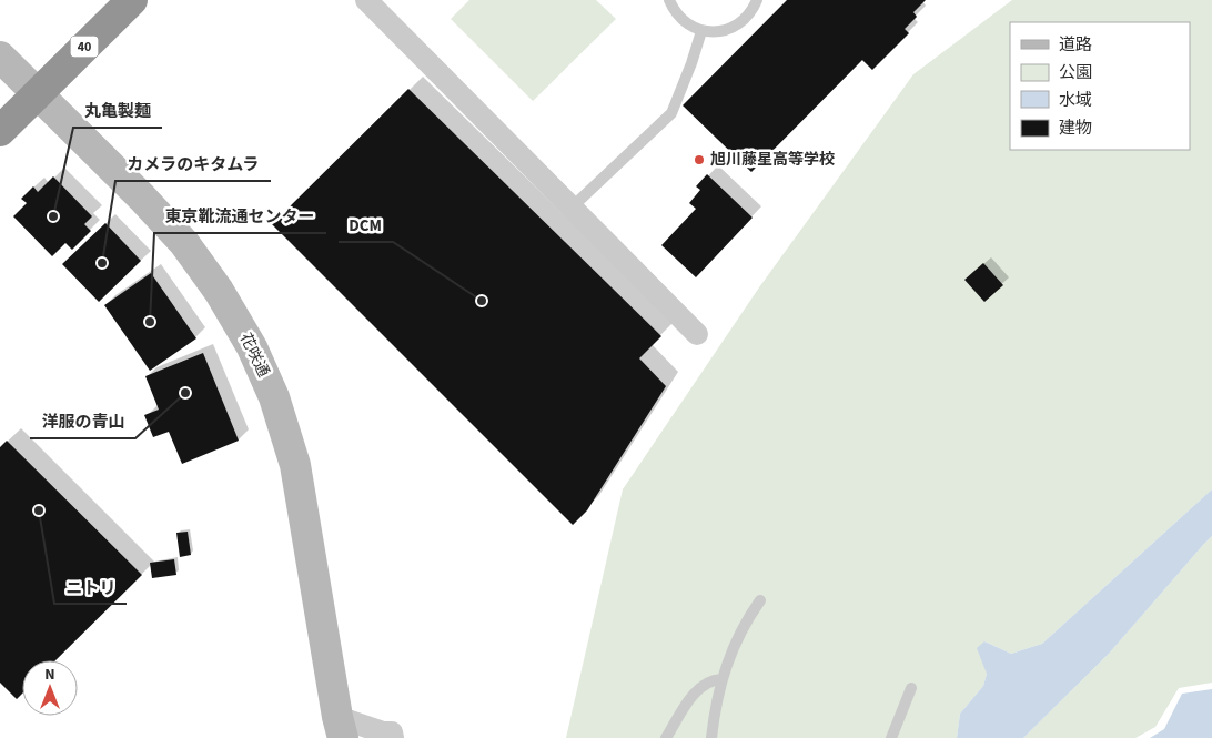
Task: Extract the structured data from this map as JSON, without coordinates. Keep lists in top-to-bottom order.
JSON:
{
  "streets": {
    "highway": ["40"],
    "street": ["花咲通"]
  },
  "crossings": [
    ["40", "花咲通"]
  ],
  "places": [
    "旭川藤星高等学校",
    "丸亀製麺",
    "カメラのキタムラ",
    "DCM",
    "東京靴流通センター",
    "洋服の青山",
    "ニトリ"
  ],
  "legend": [
    "道路",
    "公園",
    "水域",
    "建物"
  ],
  "north": "top"
}
